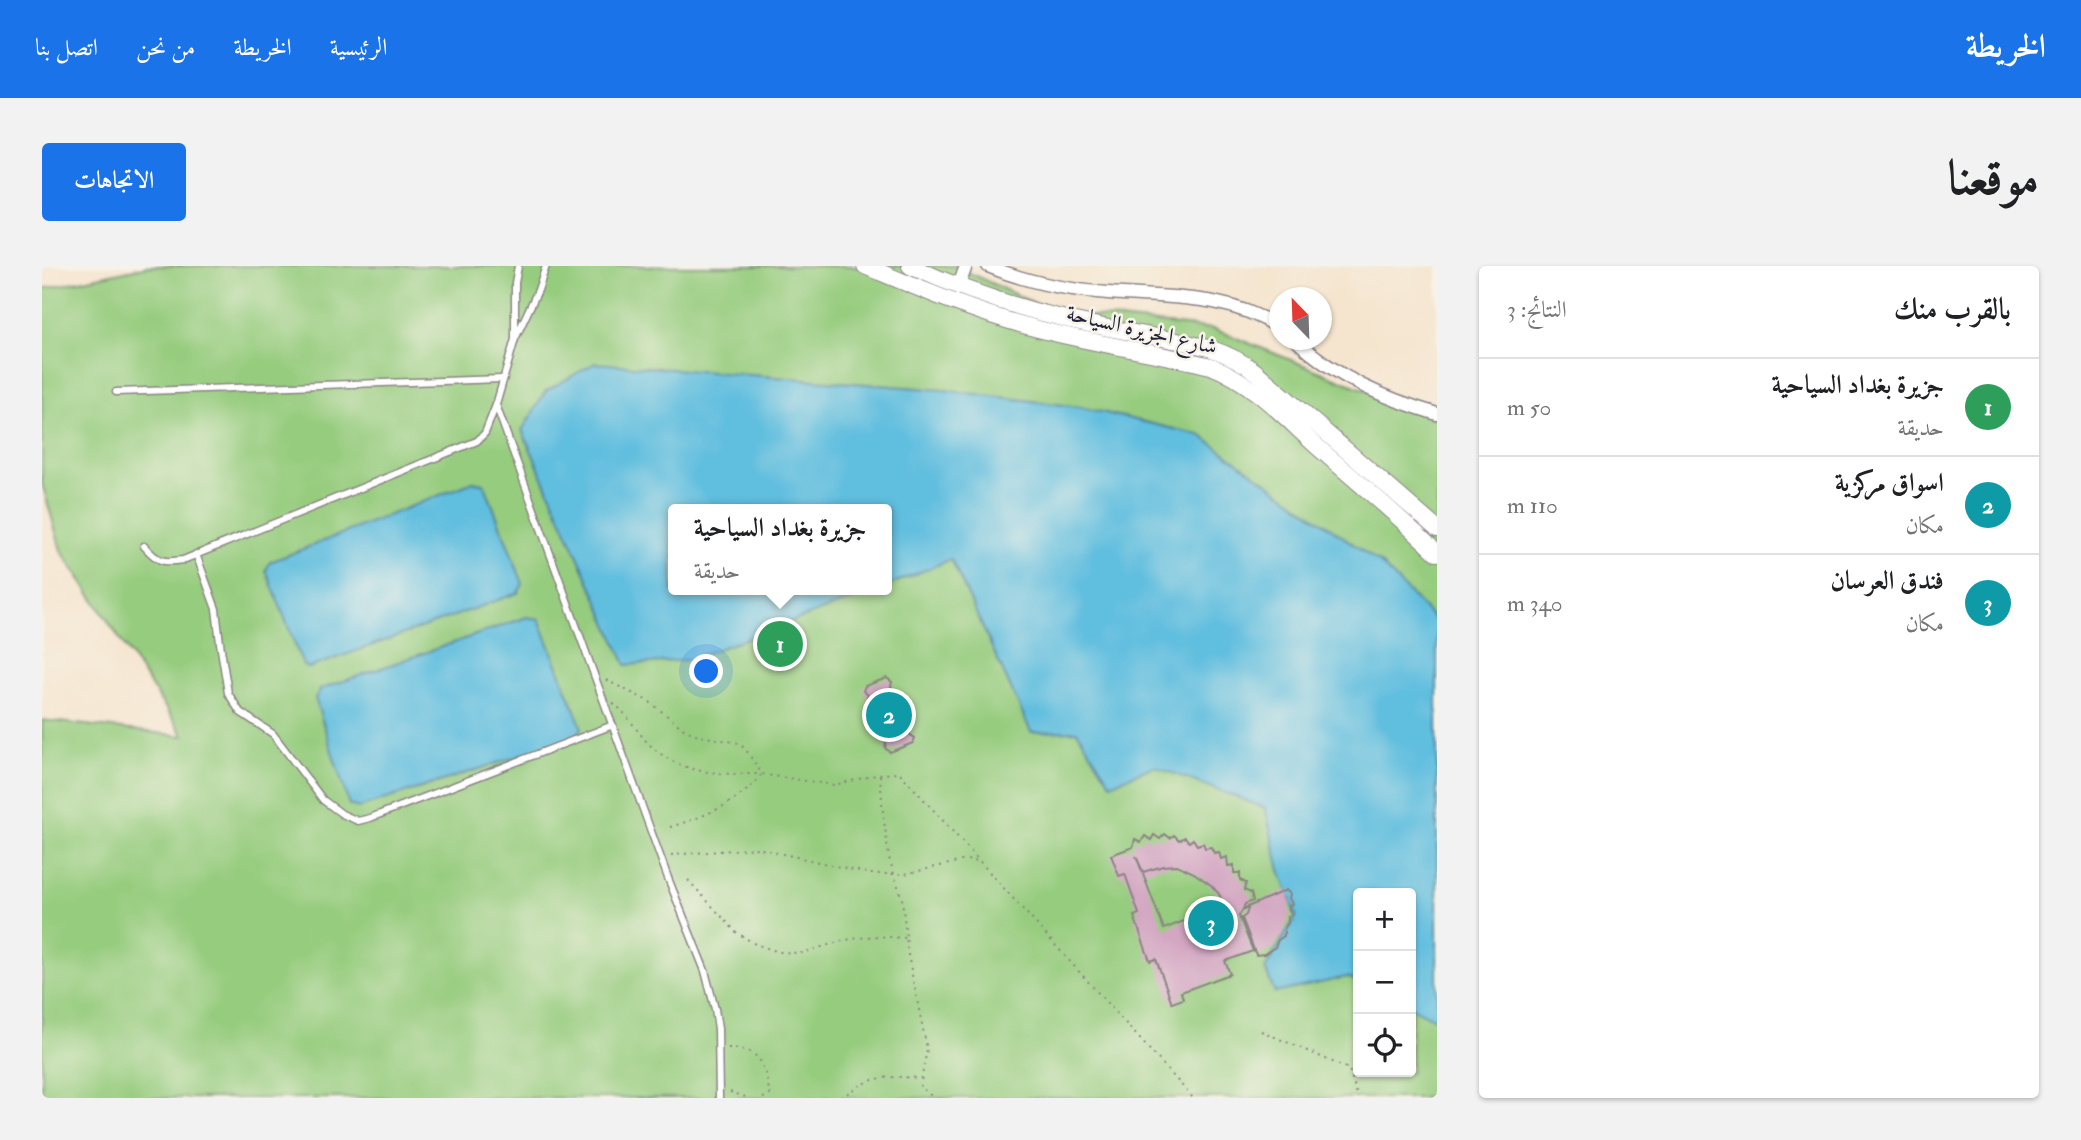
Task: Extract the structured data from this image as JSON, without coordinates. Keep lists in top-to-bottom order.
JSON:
{
  "streets": {
    "main road": ["شارع الجزيرة السياحة"]
  },
  "north": "top left",
  "page": {
    "header": "الخريطة",
    "nav": [
      "الرئيسية",
      "الخريطة",
      "من نحن",
      "اتصل بنا"
    ],
    "title": "موقعنا",
    "buttons": "الاتجاهات",
    "heading": ["بالقرب منك", "النتائج: 3"],
    "list": [
      {
        "mark": "1",
        "name": "جزيرة بغداد السياحية",
        "note": "حديقة",
        "value": "50 m"
      },
      {
        "mark": "2",
        "name": "اسواق مركزية",
        "note": "مكان",
        "value": "110 m"
      },
      {
        "mark": "3",
        "name": "فندق العرسان",
        "note": "مكان",
        "value": "340 m"
      }
    ],
    "popup": ["جزيرة بغداد السياحية", "حديقة"],
    "pins": ["1", "2", "3"],
    "map_buttons": ["+", "−"]
  }
}
